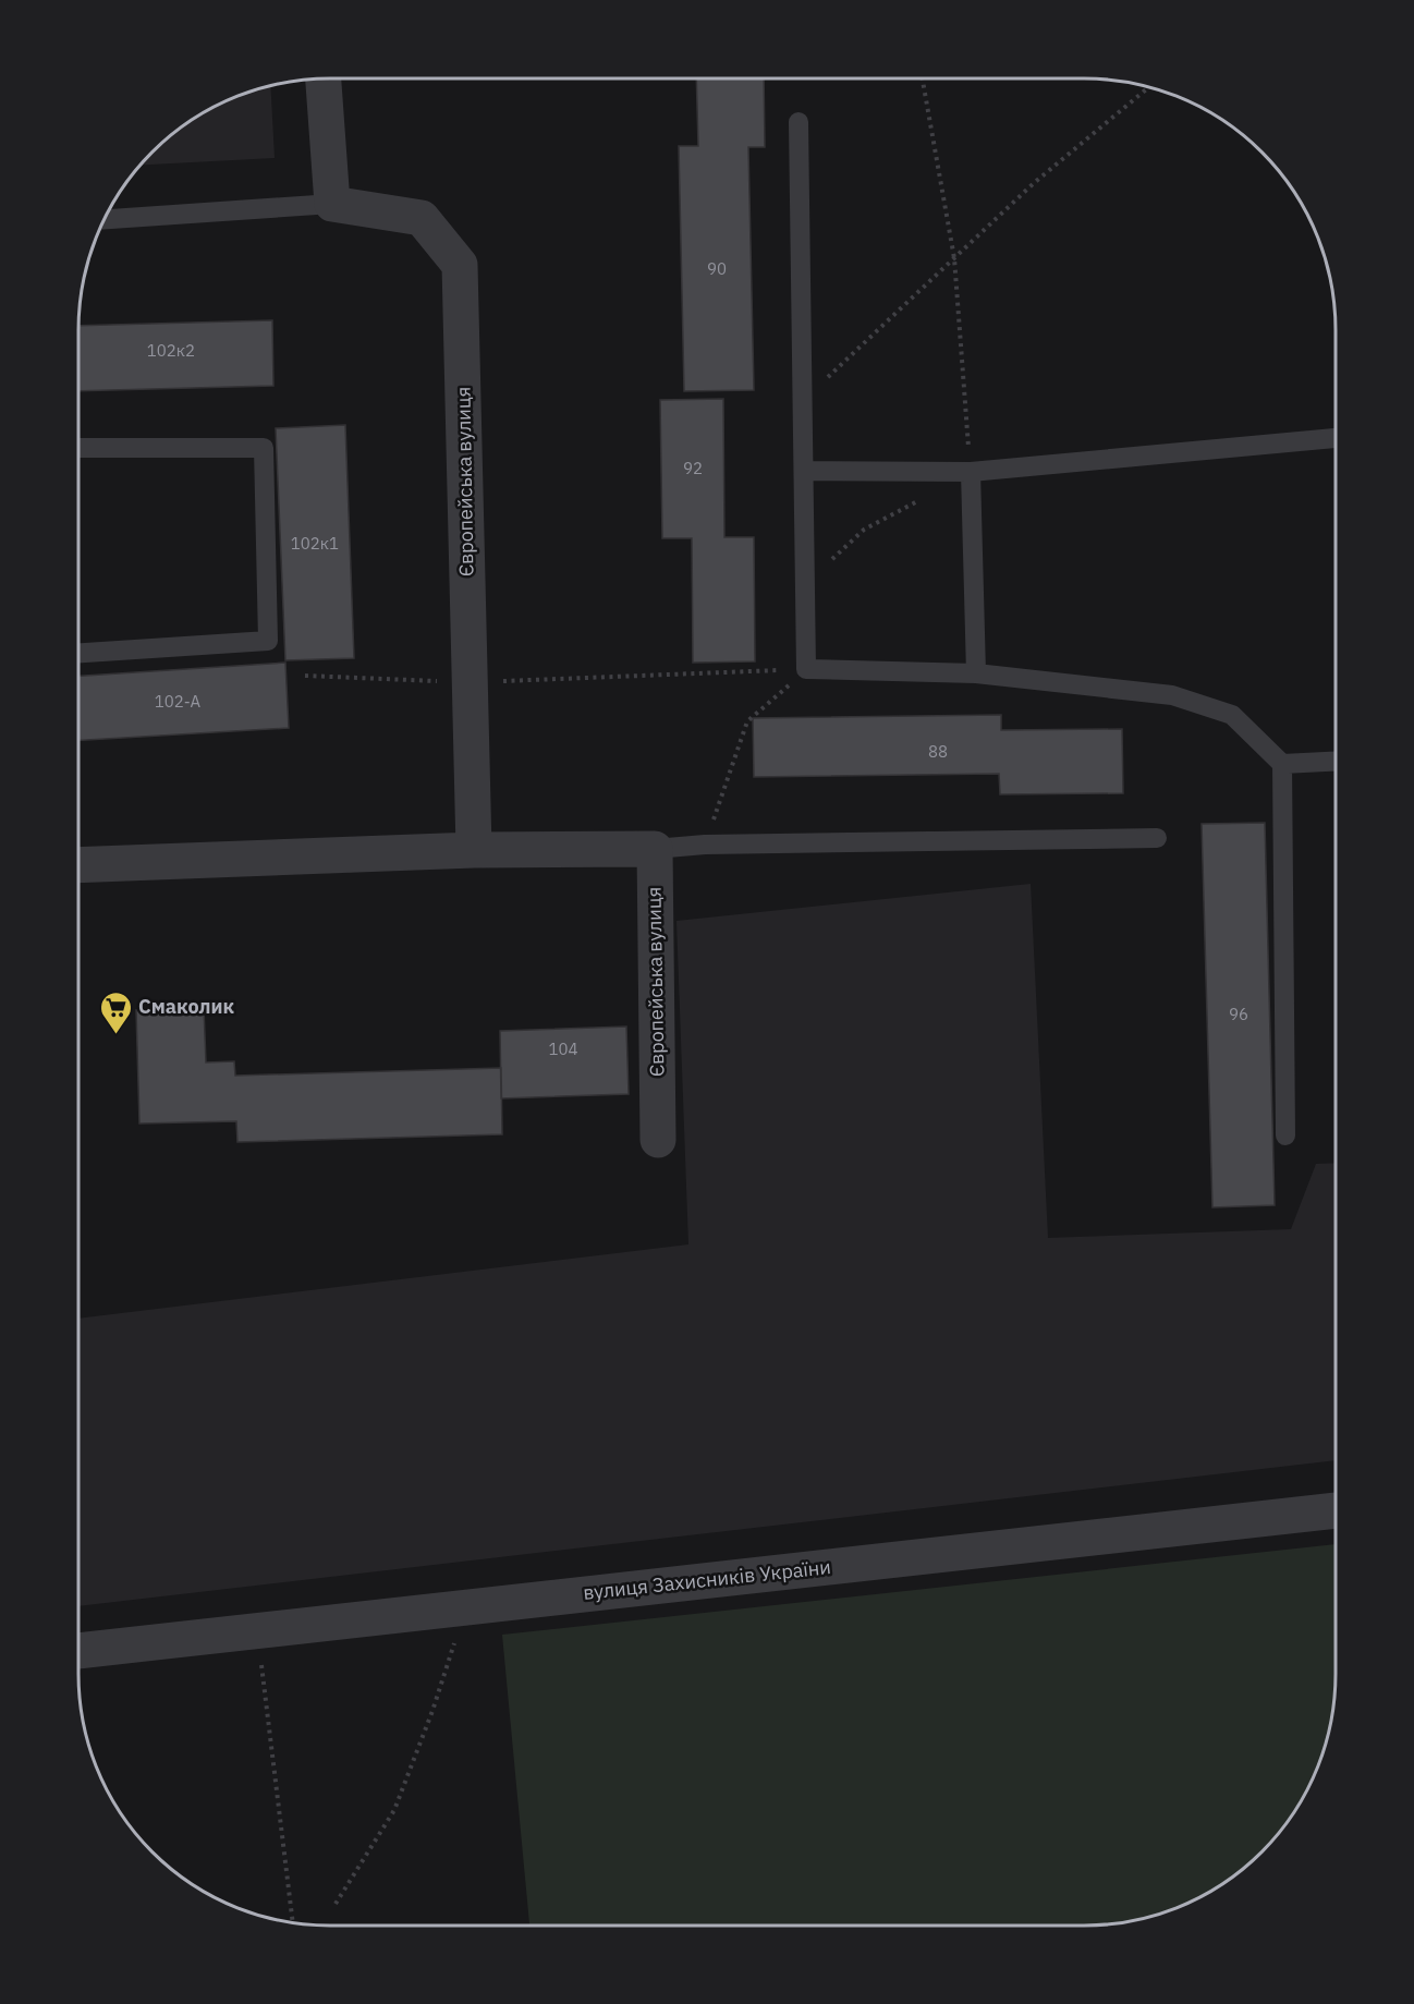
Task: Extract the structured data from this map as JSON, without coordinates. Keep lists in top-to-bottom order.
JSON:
{
  "streets": {
    "street": ["Європейська вулиця", "вулиця Захисників України"]
  },
  "places": {
    "supermarket": ["Смаколик"]
  },
  "house_numbers": [
    "90",
    "102к2",
    "92",
    "102к1",
    "102-А",
    "88",
    "96",
    "104"
  ]
}
